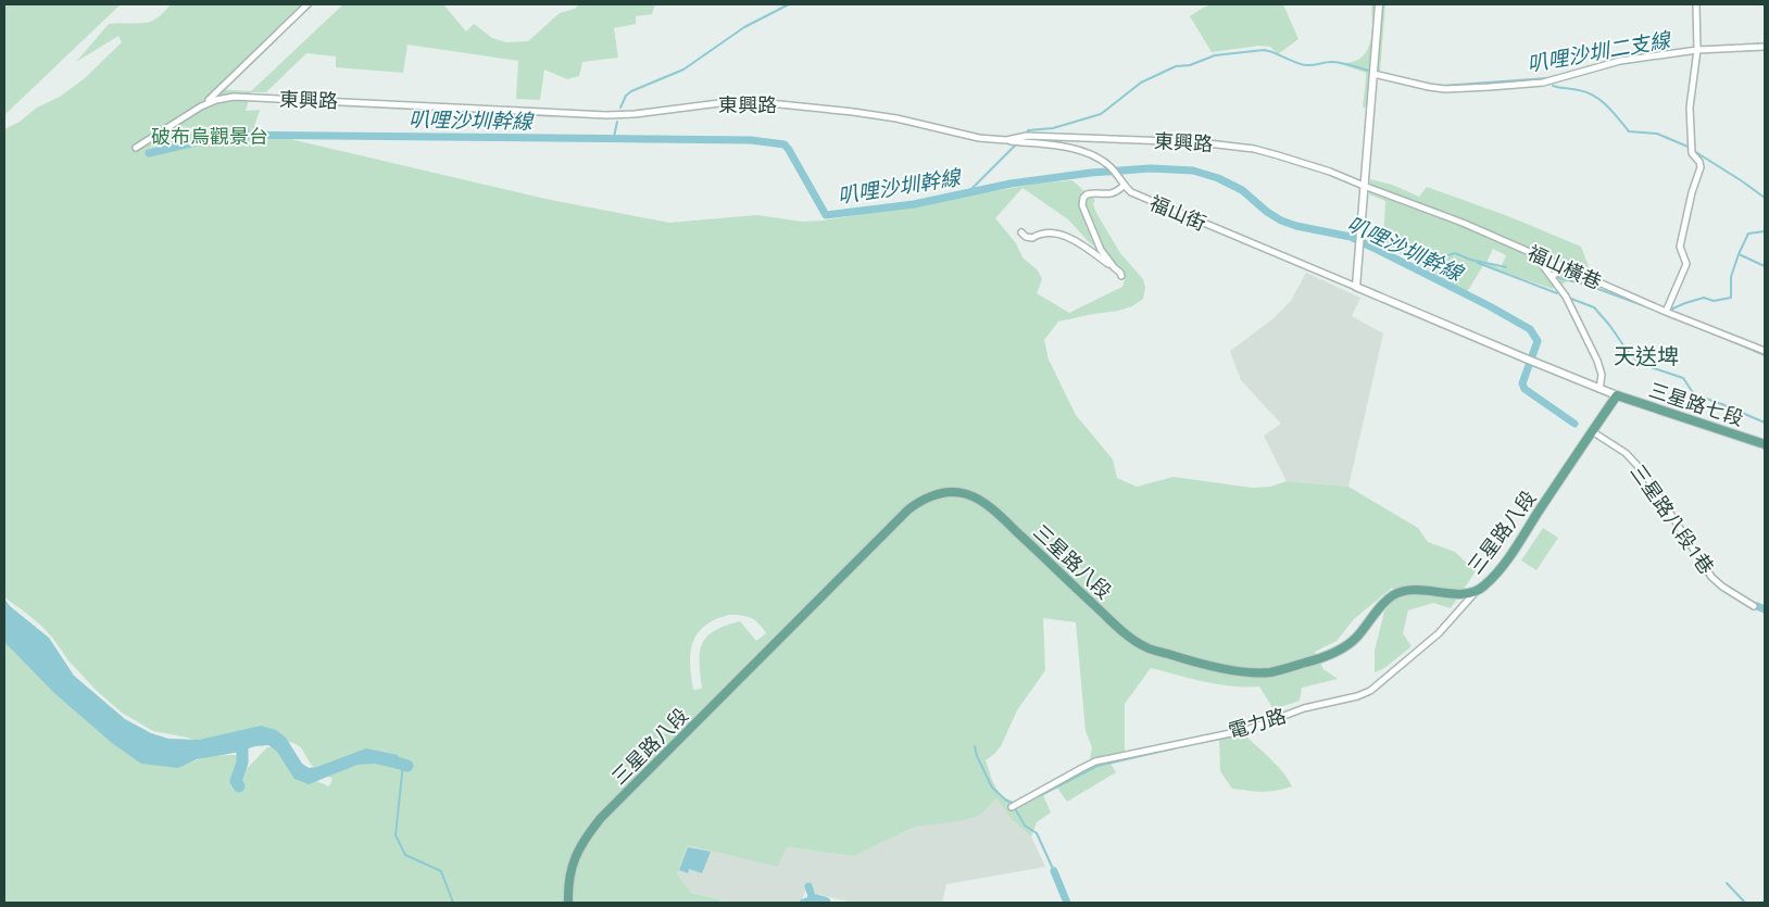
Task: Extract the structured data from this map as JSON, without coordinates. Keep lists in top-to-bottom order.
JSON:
{
  "streets": {
    "main road": ["三星路七段", "三星路八段"],
    "street": [
      "東興路",
      "福山街",
      "福山橫巷",
      "三星路八段1巷",
      "電力路"
    ]
  },
  "crossings": [
    ["東興路", "福山街"],
    ["東興路", "福山橫巷"],
    ["三星路七段", "三星路八段"],
    ["三星路八段1巷", "三星路八段"],
    ["三星路八段", "電力路"]
  ],
  "districts": ["天送埤"],
  "water": ["叭哩沙圳二支線", "叭哩沙圳幹線"],
  "parks": ["破布烏觀景台"]
}
